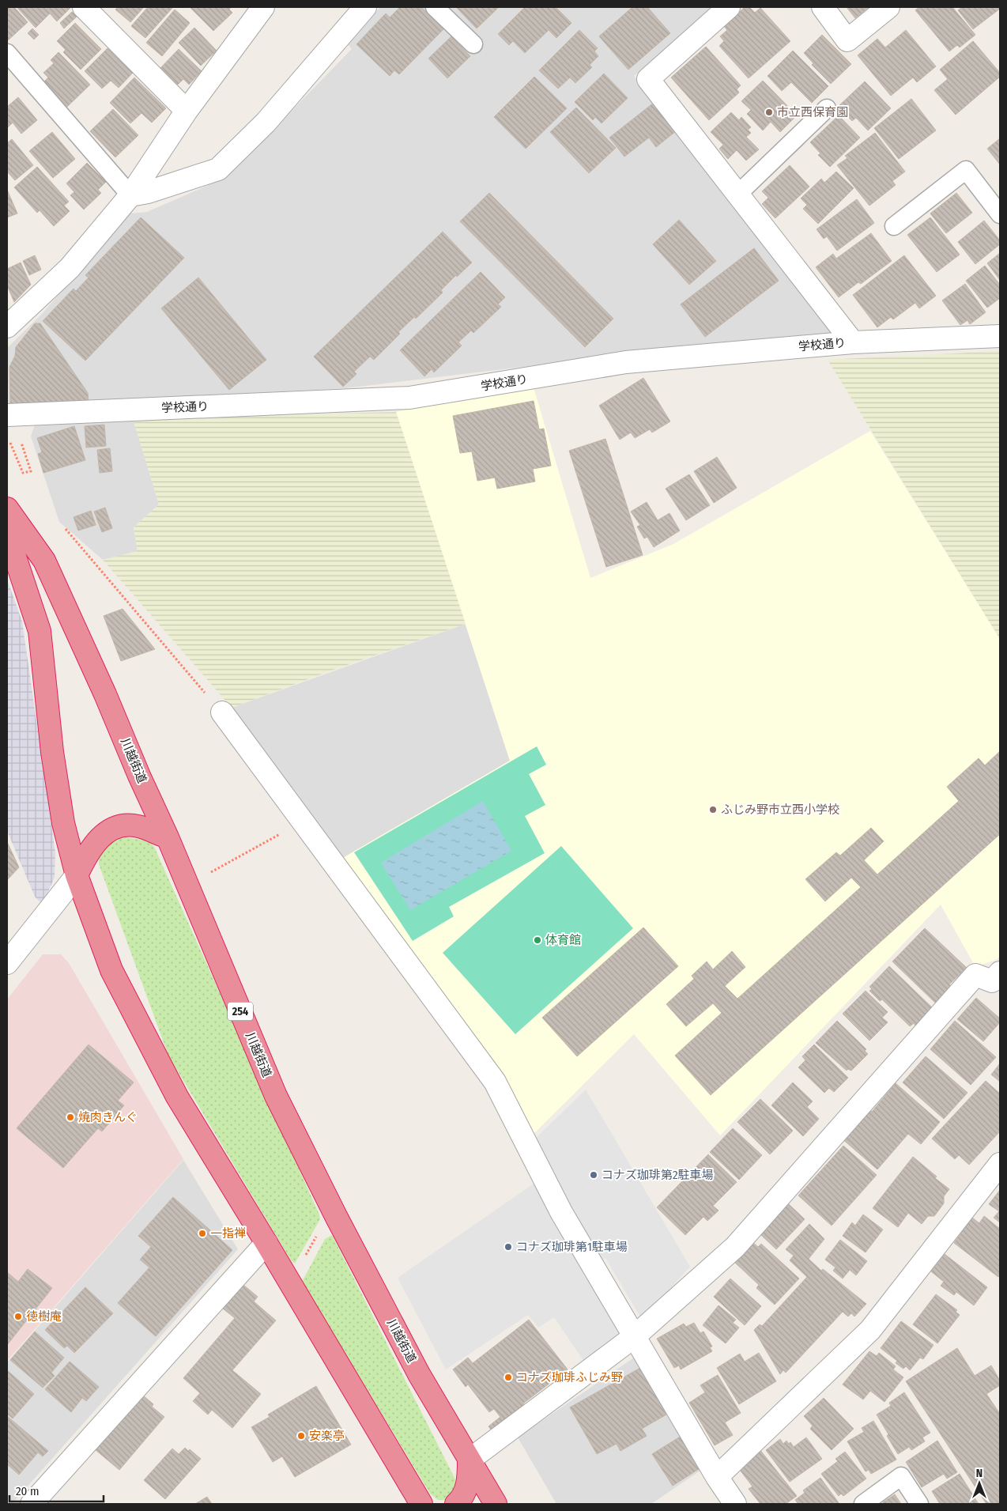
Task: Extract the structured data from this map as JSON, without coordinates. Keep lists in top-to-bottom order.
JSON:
{
  "streets": {
    "highway": ["川越街道", "254"],
    "street": ["学校通り"]
  },
  "places": [
    "市立西保育園",
    "ふじみ野市立西小学校",
    "体育館",
    "焼肉きんぐ",
    "コナズ珈琲第2駐車場",
    "一指禅",
    "コナズ珈琲第1駐車場",
    "徳樹庵",
    "コナズ珈琲ふじみ野",
    "安楽亭"
  ],
  "scale_bar": "20 m",
  "north": "top"
}
